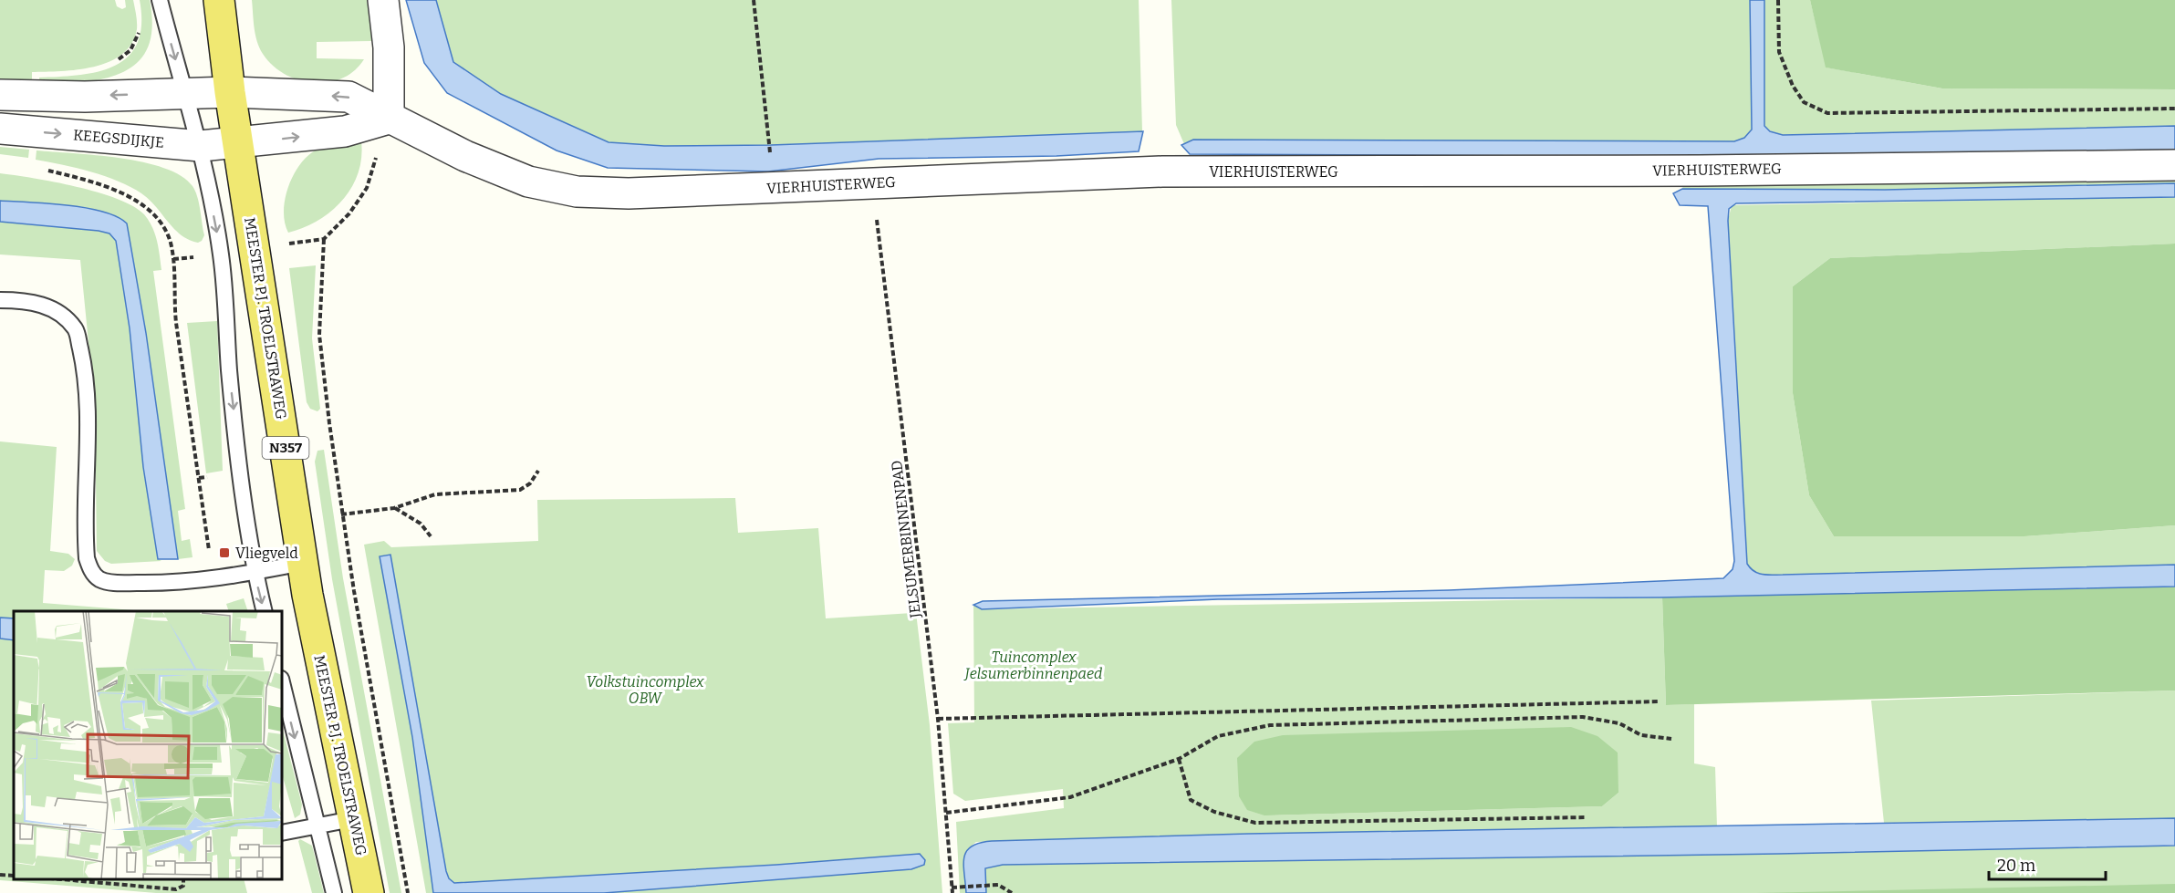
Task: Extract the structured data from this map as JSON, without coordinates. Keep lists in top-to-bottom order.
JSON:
{
  "streets": {
    "main road": ["MEESTER P.J. TROELSTRAWEG", "N357"],
    "street": ["KEEGSDIJKJE", "VIERHUISTERWEG"],
    "path": ["JELSUMERBINNENPAD"]
  },
  "crossings": [
    ["KEEGSDIJKJE", "MEESTER P.J. TROELSTRAWEG"],
    ["VIERHUISTERWEG", "MEESTER P.J. TROELSTRAWEG"],
    ["VIERHUISTERWEG", "JELSUMERBINNENPAD"]
  ],
  "parks": ["Tuincomplex Jelsumerbinnenpaed", "Volkstuincomplex OBW"],
  "places": {
    "transit": ["Vliegveld"]
  },
  "scale_bar": "20 m"
}
